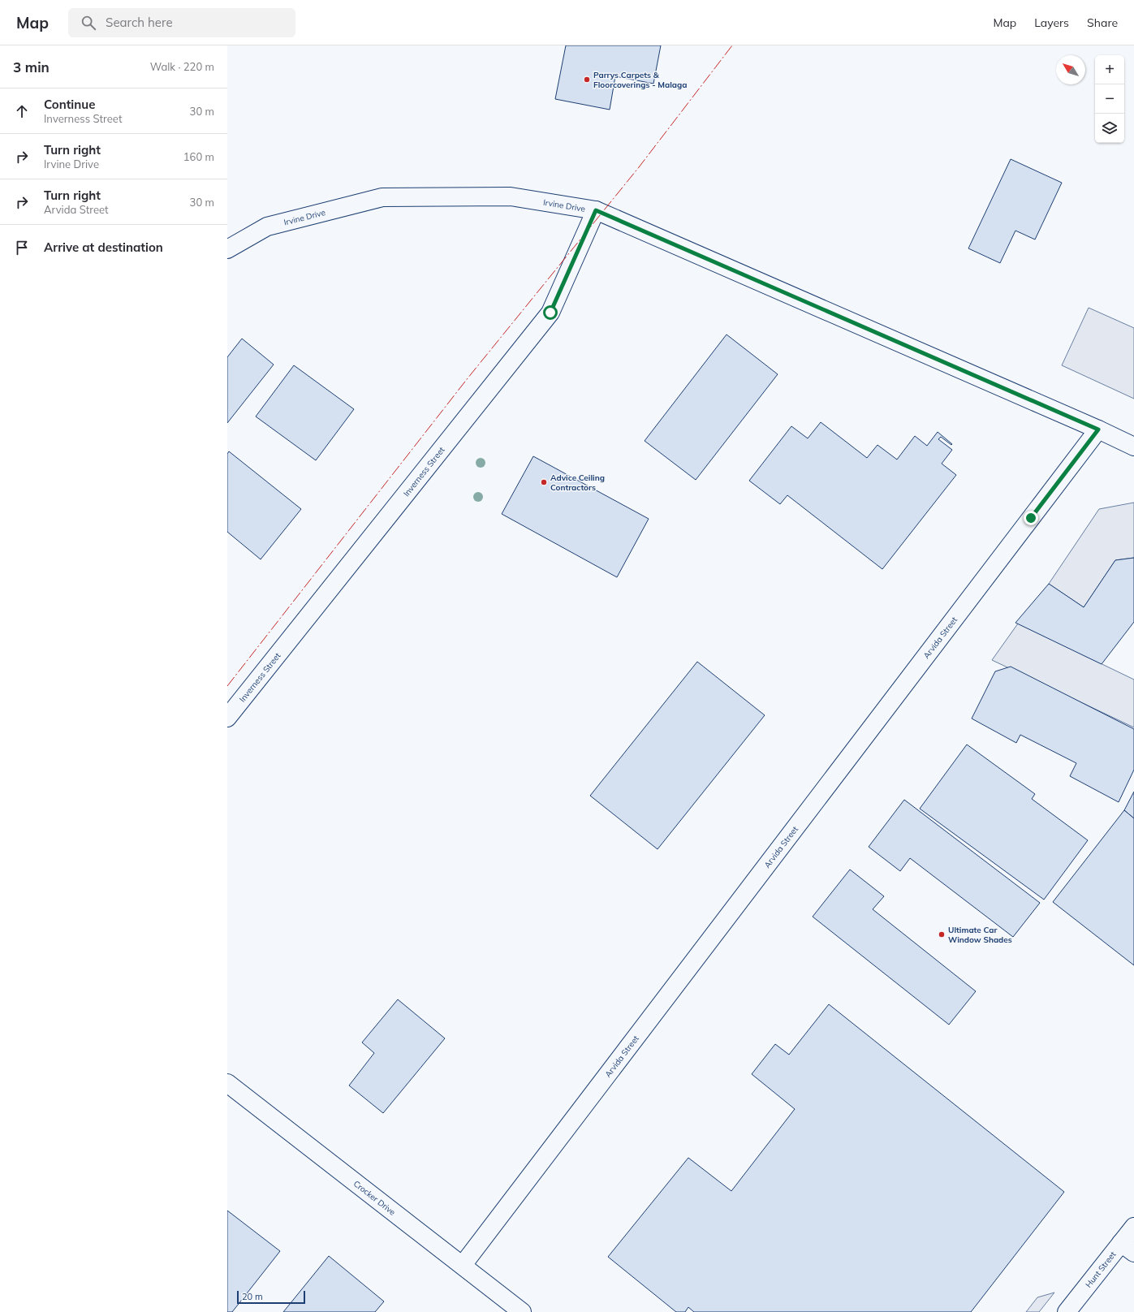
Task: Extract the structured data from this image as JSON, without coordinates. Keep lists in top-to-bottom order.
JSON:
{
  "streets": {
    "street": [
      "Irvine Drive",
      "Inverness Street",
      "Arvida Street",
      "Crocker Drive",
      "Hunt Street"
    ]
  },
  "crossings": [
    ["Irvine Drive", "Inverness Street"],
    ["Irvine Drive", "Arvida Street"],
    ["Arvida Street", "Crocker Drive"]
  ],
  "places": ["Parrys Carpets & Floorcoverings - Malaga", "Advice Ceiling Contractors", "Ultimate Car Window Shades"],
  "scale_bar": "20 m",
  "north": "top left",
  "page": {
    "header": "Map",
    "search": "Search here",
    "nav": ["Map", "Layers", "Share"],
    "heading": ["3 min", "Walk · 220 m"],
    "map_buttons": ["+", "−"],
    "list": [
      ["Continue", "Inverness Street", "30 m"],
      ["Turn right", "Irvine Drive", "160 m"],
      ["Turn right", "Arvida Street", "30 m"],
      "Arrive at destination"
    ],
    "scale": "20 m"
  }
}
